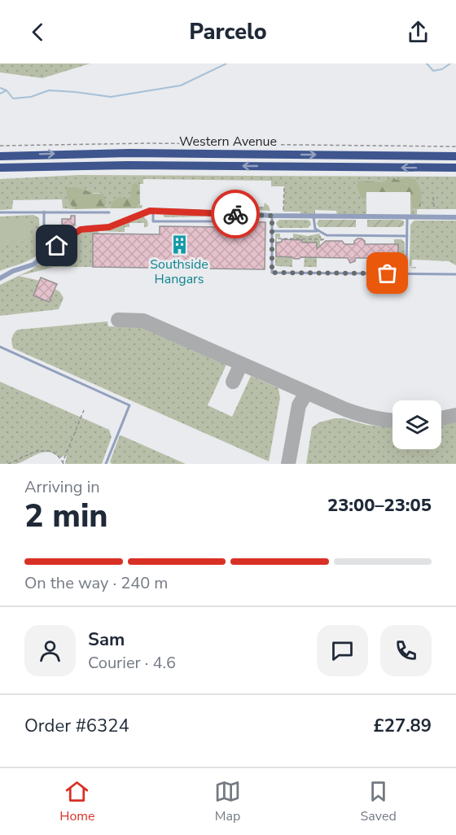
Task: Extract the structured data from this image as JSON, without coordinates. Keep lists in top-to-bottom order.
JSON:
{
  "streets": {
    "highway": ["Western Avenue"]
  },
  "places": {
    "building": ["Southside Hangars"]
  },
  "page": {
    "header": "Parcelo",
    "heading": ["2 min", "Arriving in", "23:00–23:05"],
    "panel": [
      "Sam",
      "Courier · 4.6",
      "Order #6324",
      "£27.89"
    ],
    "bar": "On the way · 240 m",
    "tabs": ["Home", "Map", "Saved"]
  }
}
